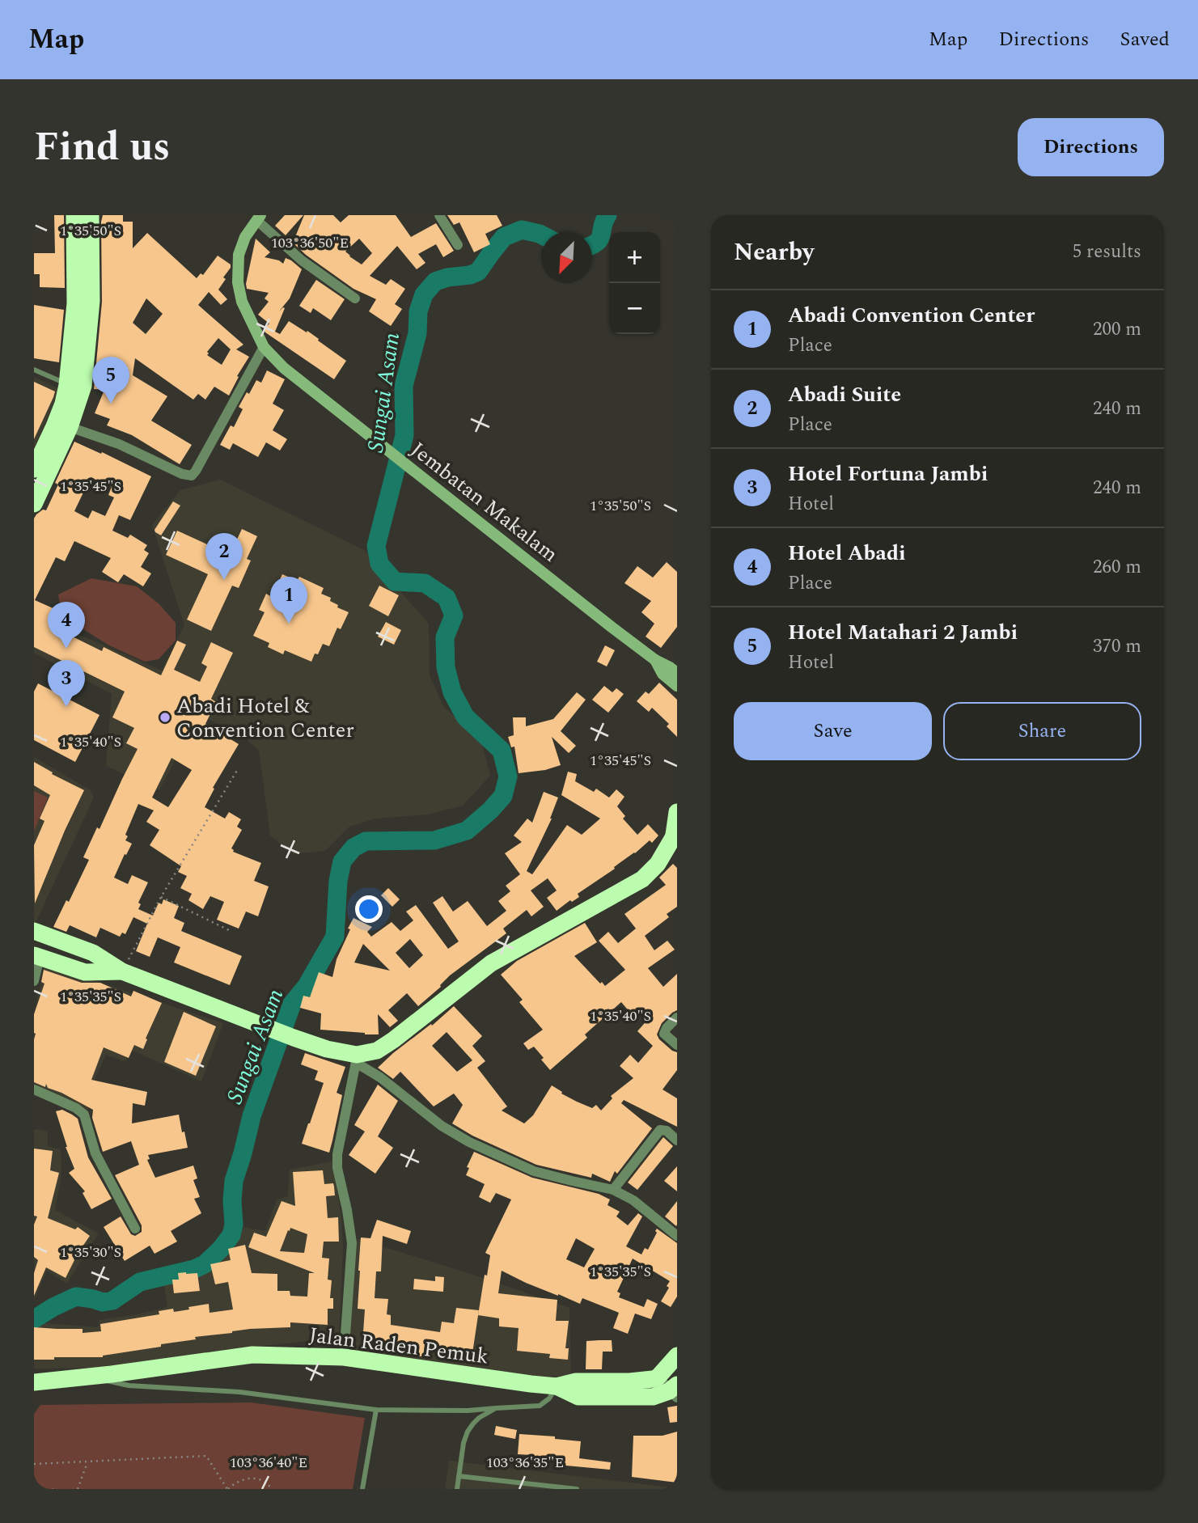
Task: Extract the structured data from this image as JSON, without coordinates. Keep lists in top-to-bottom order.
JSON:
{
  "streets": {
    "highway": ["Jalan Raden Pemuk"],
    "street": ["Jembatan Makalam"]
  },
  "water": ["Sungai Asam"],
  "places": ["Abadi Hotel & Convention Center"],
  "north": "bottom left",
  "page": {
    "header": "Map",
    "nav": ["Map", "Directions", "Saved"],
    "title": "Find us",
    "buttons": [
      "Directions",
      ["Save", "Share"]
    ],
    "heading": ["Nearby", "5 results"],
    "map_buttons": ["+", "−"],
    "list": [
      {
        "mark": "1",
        "name": "Abadi Convention Center",
        "note": "Place",
        "value": "200 m"
      },
      {
        "mark": "2",
        "name": "Abadi Suite",
        "note": "Place",
        "value": "240 m"
      },
      {
        "mark": "3",
        "name": "Hotel Fortuna Jambi",
        "note": "Hotel",
        "value": "240 m"
      },
      {
        "mark": "4",
        "name": "Hotel Abadi",
        "note": "Place",
        "value": "260 m"
      },
      {
        "mark": "5",
        "name": "Hotel Matahari 2 Jambi",
        "note": "Hotel",
        "value": "370 m"
      }
    ],
    "pins": [
      "5",
      "2",
      "1",
      "4",
      "3"
    ]
  },
  "coordinates": [
    "1°35'50\"S",
    "103°36'50\"E",
    "1°35'45\"S",
    "1°35'40\"S",
    "1°35'35\"S",
    "1°35'30\"S",
    "103°36'40\"E",
    "103°36'35\"E"
  ]
}
